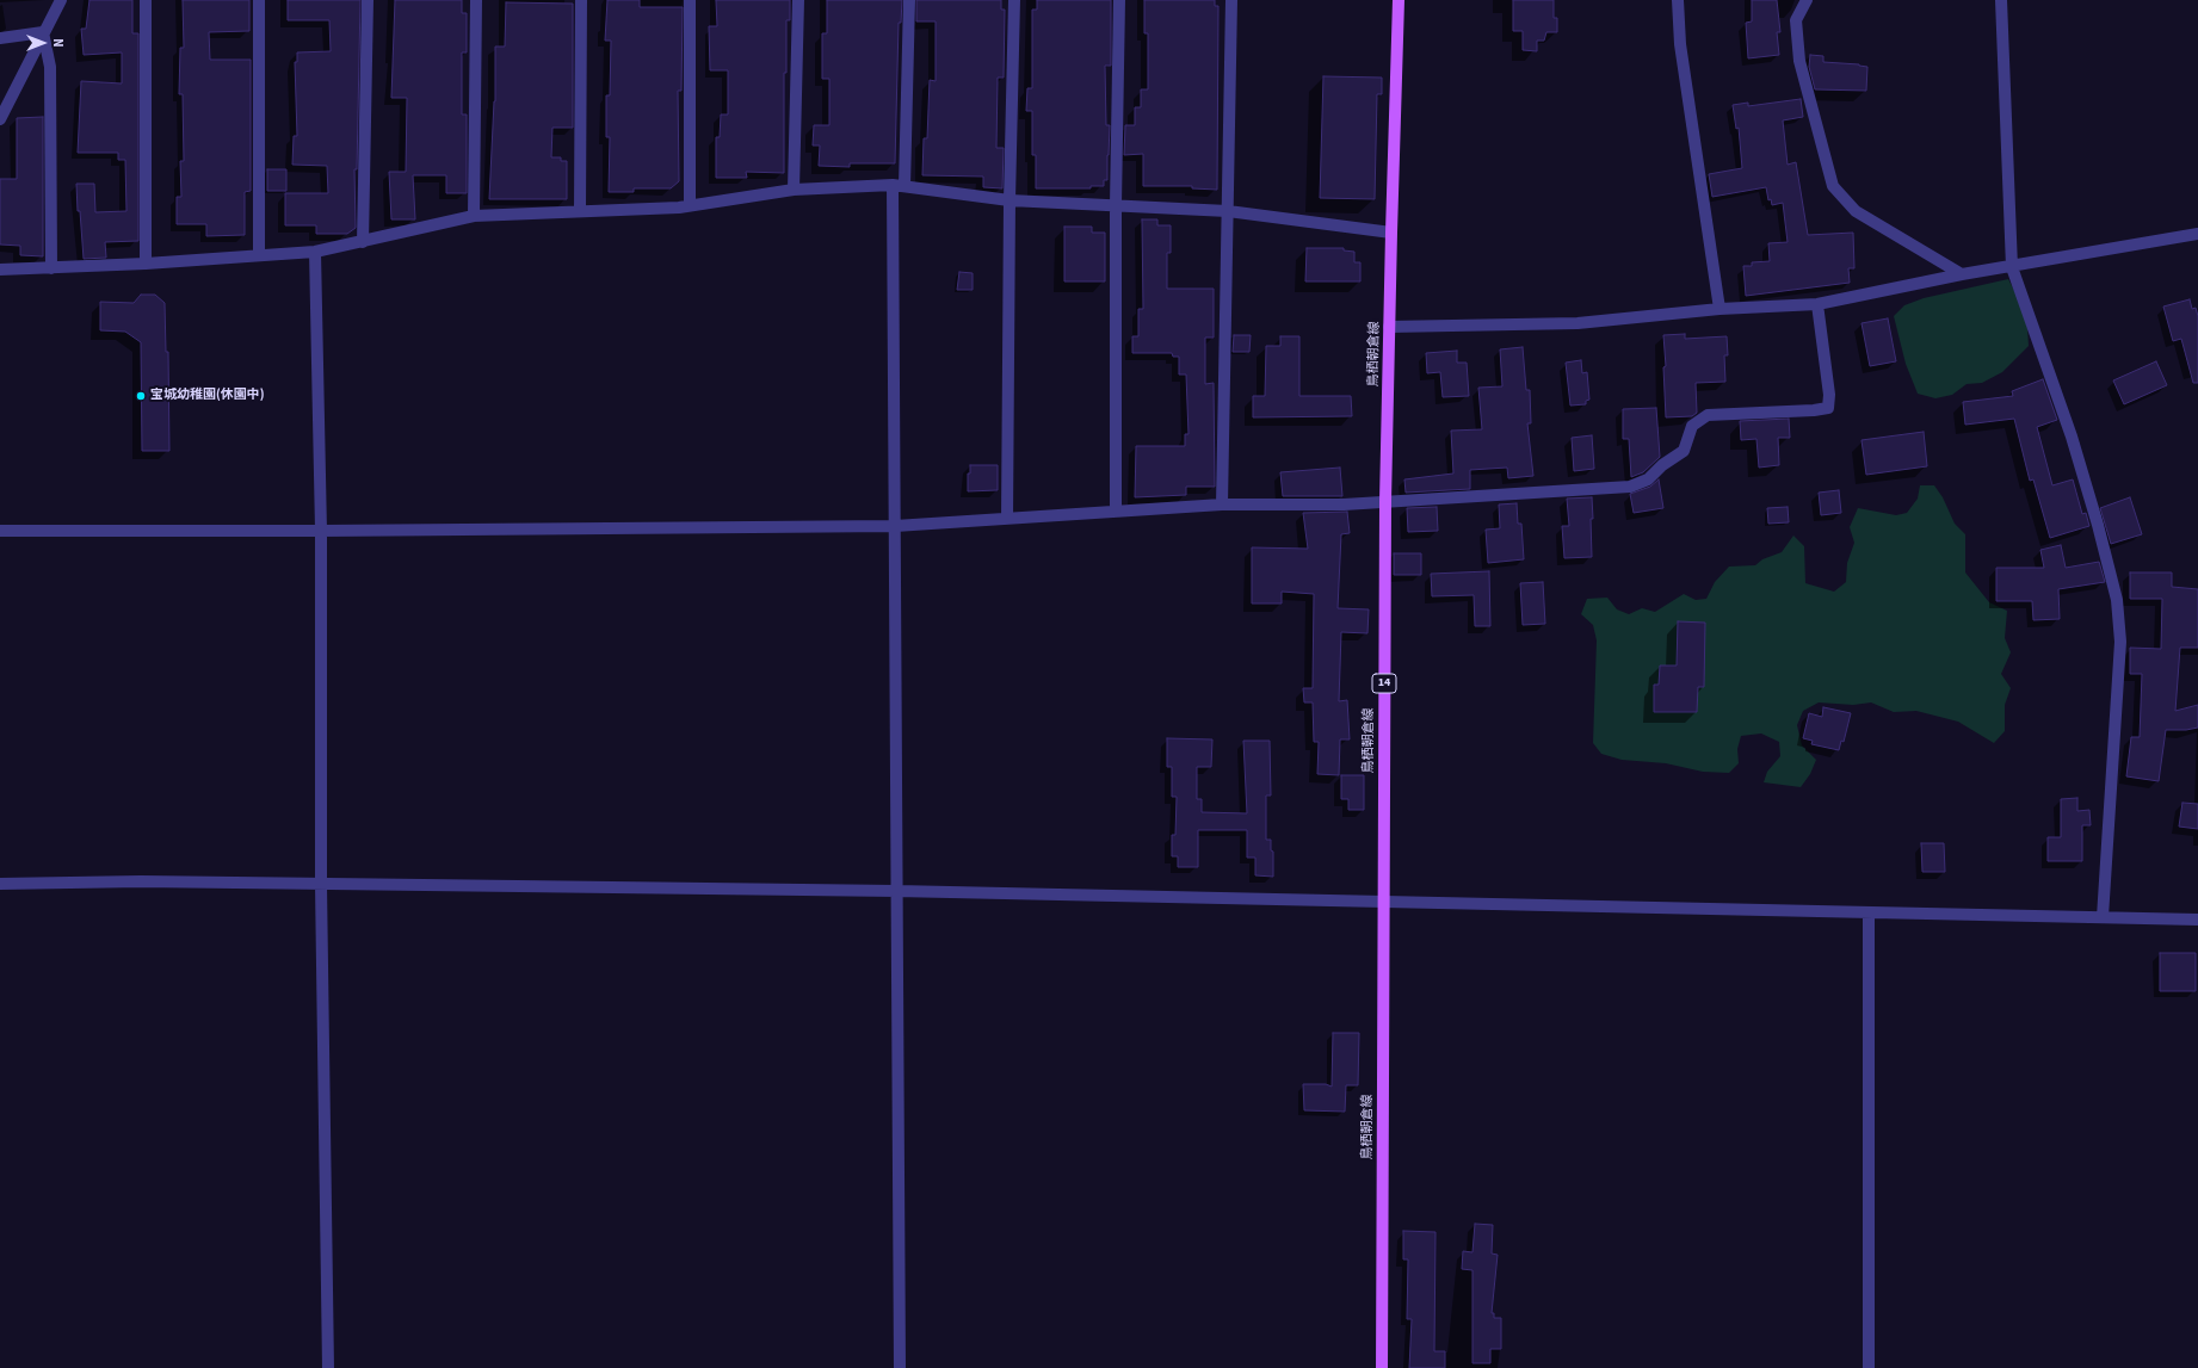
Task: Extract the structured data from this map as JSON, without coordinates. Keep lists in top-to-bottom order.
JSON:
{
  "streets": {
    "main road": ["鳥栖朝倉線", "14"]
  },
  "places": ["宝城幼稚園(休園中)"],
  "north": "right"
}
